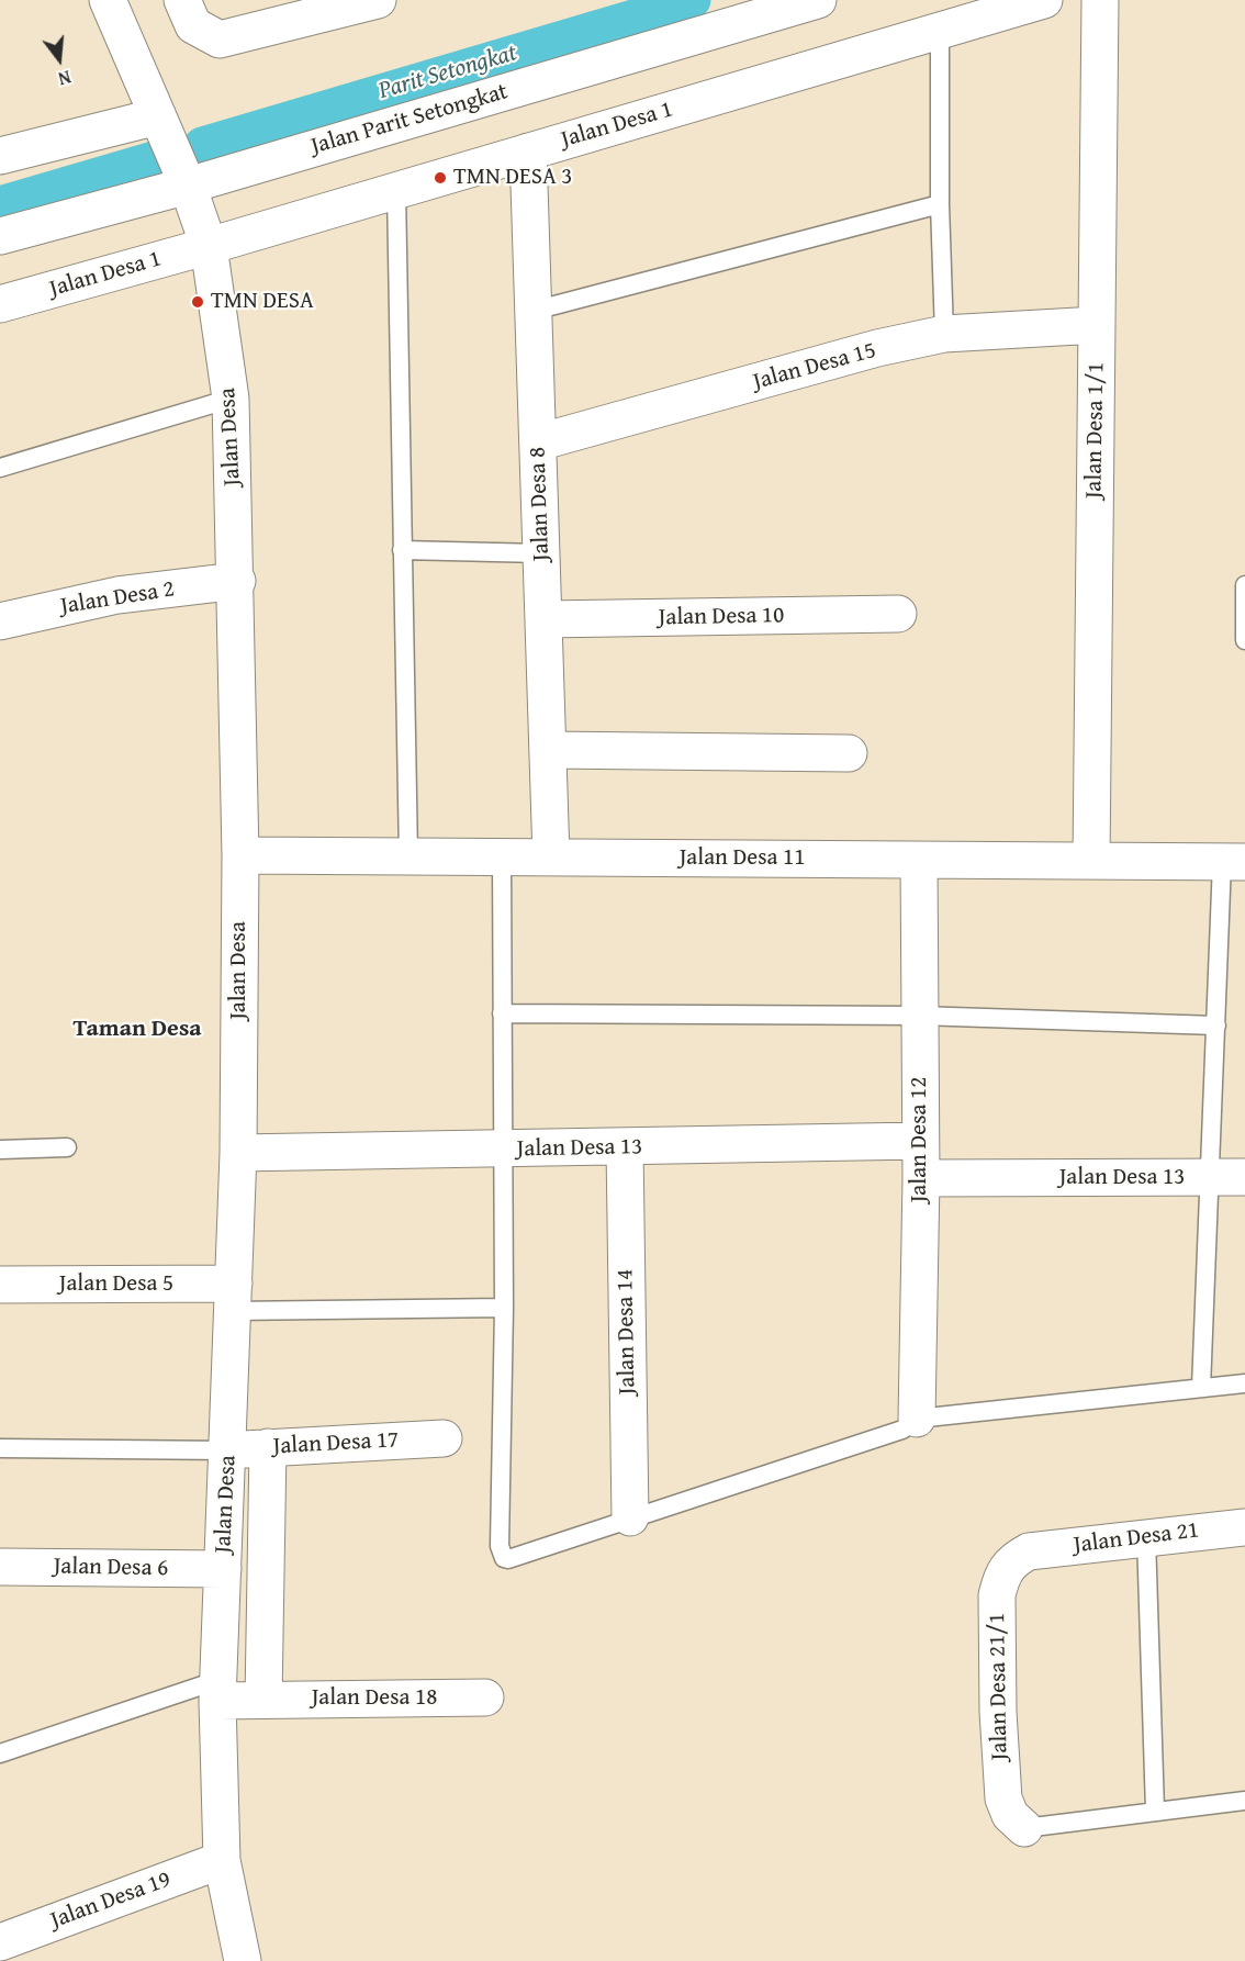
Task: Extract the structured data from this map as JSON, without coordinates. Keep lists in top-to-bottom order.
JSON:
{
  "streets": {
    "street": [
      "Jalan Parit Setongkat",
      "Jalan Desa 1",
      "Jalan Desa 15",
      "Jalan Desa 1/1",
      "Jalan Desa",
      "Jalan Desa 8",
      "Jalan Desa 2",
      "Jalan Desa 10",
      "Jalan Desa 11",
      "Jalan Desa 12",
      "Jalan Desa 13",
      "Jalan Desa 5",
      "Jalan Desa 14",
      "Jalan Desa 17",
      "Jalan Desa 21",
      "Jalan Desa 6",
      "Jalan Desa 21/1",
      "Jalan Desa 18",
      "Jalan Desa 19"
    ]
  },
  "crossings": [
    ["Jalan Parit Setongkat", "Jalan Desa"],
    ["Jalan Desa 1", "Jalan Desa"],
    ["Jalan Desa 1", "Jalan Desa 8"],
    ["Jalan Desa 15", "Jalan Desa 1/1"],
    ["Jalan Desa 15", "Jalan Desa 8"],
    ["Jalan Desa 1/1", "Jalan Desa 11"],
    ["Jalan Desa", "Jalan Desa 2"],
    ["Jalan Desa", "Jalan Desa 11"],
    ["Jalan Desa", "Jalan Desa 13"],
    ["Jalan Desa", "Jalan Desa 5"],
    ["Jalan Desa", "Jalan Desa 17"],
    ["Jalan Desa", "Jalan Desa 6"],
    ["Jalan Desa", "Jalan Desa 18"],
    ["Jalan Desa", "Jalan Desa 19"],
    ["Jalan Desa 8", "Jalan Desa 10"],
    ["Jalan Desa 8", "Jalan Desa 11"],
    ["Jalan Desa 11", "Jalan Desa 12"],
    ["Jalan Desa 12", "Jalan Desa 13"],
    ["Jalan Desa 13", "Jalan Desa 14"],
    ["Jalan Desa 21", "Jalan Desa 21/1"]
  ],
  "districts": ["Taman Desa"],
  "water": ["Parit Setongkat"],
  "places": ["TMN DESA 3", "TMN DESA"],
  "north": "bottom"
}
